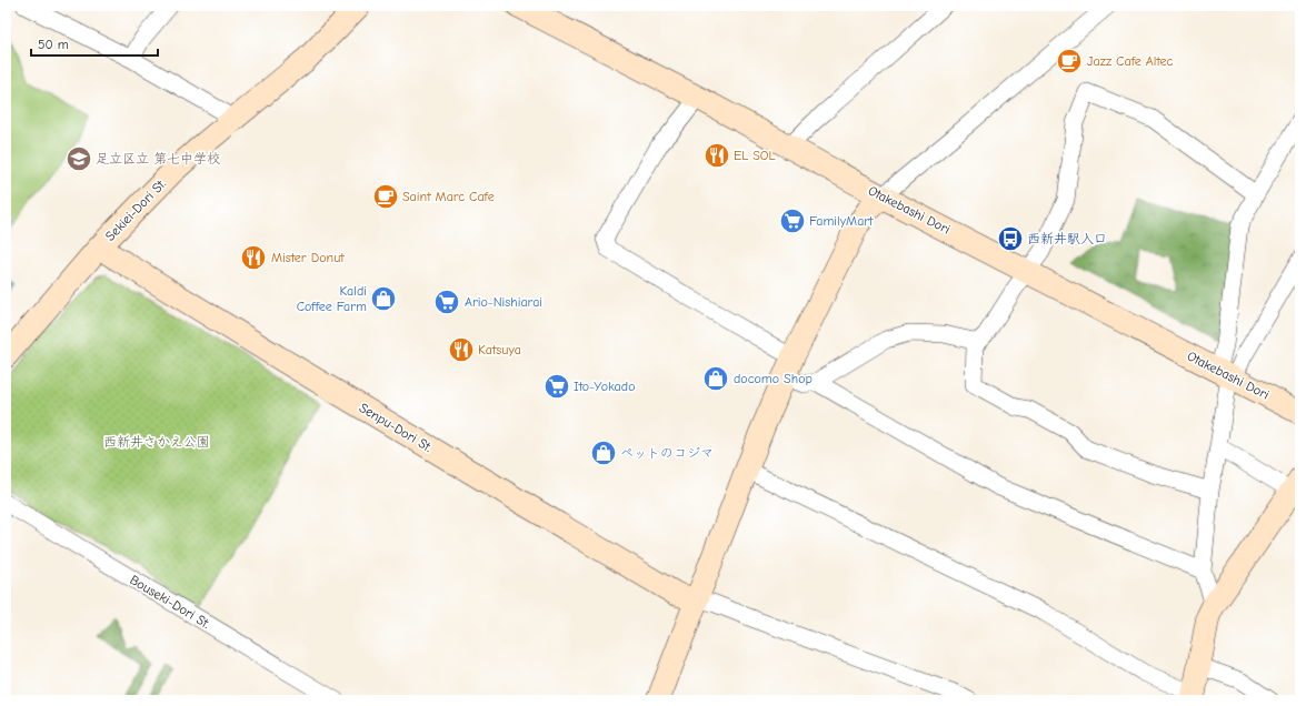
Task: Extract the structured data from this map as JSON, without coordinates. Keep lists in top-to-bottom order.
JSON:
{
  "streets": {
    "street": [
      "Sekiei-Dori St.",
      "Otakebashi Dori",
      "Senpu-Dori St.",
      "Bouseki-Dori St."
    ]
  },
  "crossings": [
    ["Sekiei-Dori St.", "Senpu-Dori St."]
  ],
  "parks": ["西新井さかえ公園"],
  "places": {
    "cafe": ["Jazz Cafe Altec", "Saint Marc Cafe"],
    "restaurant": ["EL SOL", "Mister Donut", "Katsuya"],
    "school or university": ["足立区立 第七中学校"],
    "supermarket": ["FamilyMart", "Ario-Nishiarai", "Ito-Yokado"],
    "bus stop": ["西新井駅入口"],
    "shop": ["Kaldi Coffee Farm", "docomo Shop", "ペットのコジマ"]
  },
  "scale_bar": "50 m"
}
